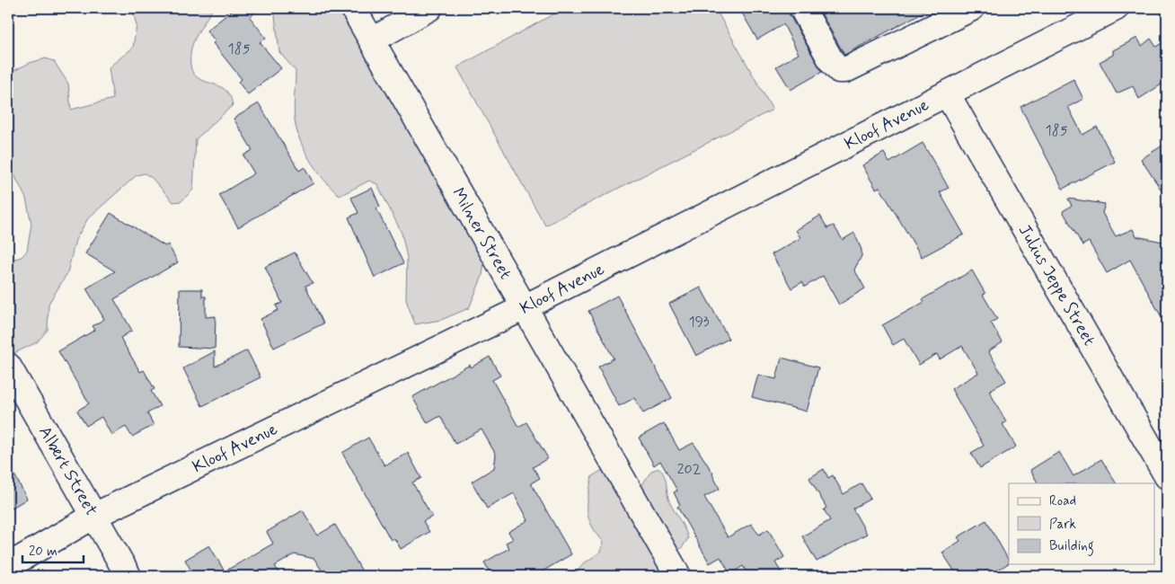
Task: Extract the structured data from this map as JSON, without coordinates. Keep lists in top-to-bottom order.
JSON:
{
  "streets": {
    "street": [
      "Kloof Avenue",
      "Milner Street",
      "Julius Jeppe Street",
      "Albert Street"
    ]
  },
  "crossings": [
    ["Kloof Avenue", "Milner Street"],
    ["Kloof Avenue", "Julius Jeppe Street"],
    ["Kloof Avenue", "Albert Street"]
  ],
  "house_numbers": [
    "185",
    "185",
    "193",
    "202"
  ],
  "legend": ["Road", "Park", "Building"],
  "scale_bar": "20 m"
}
